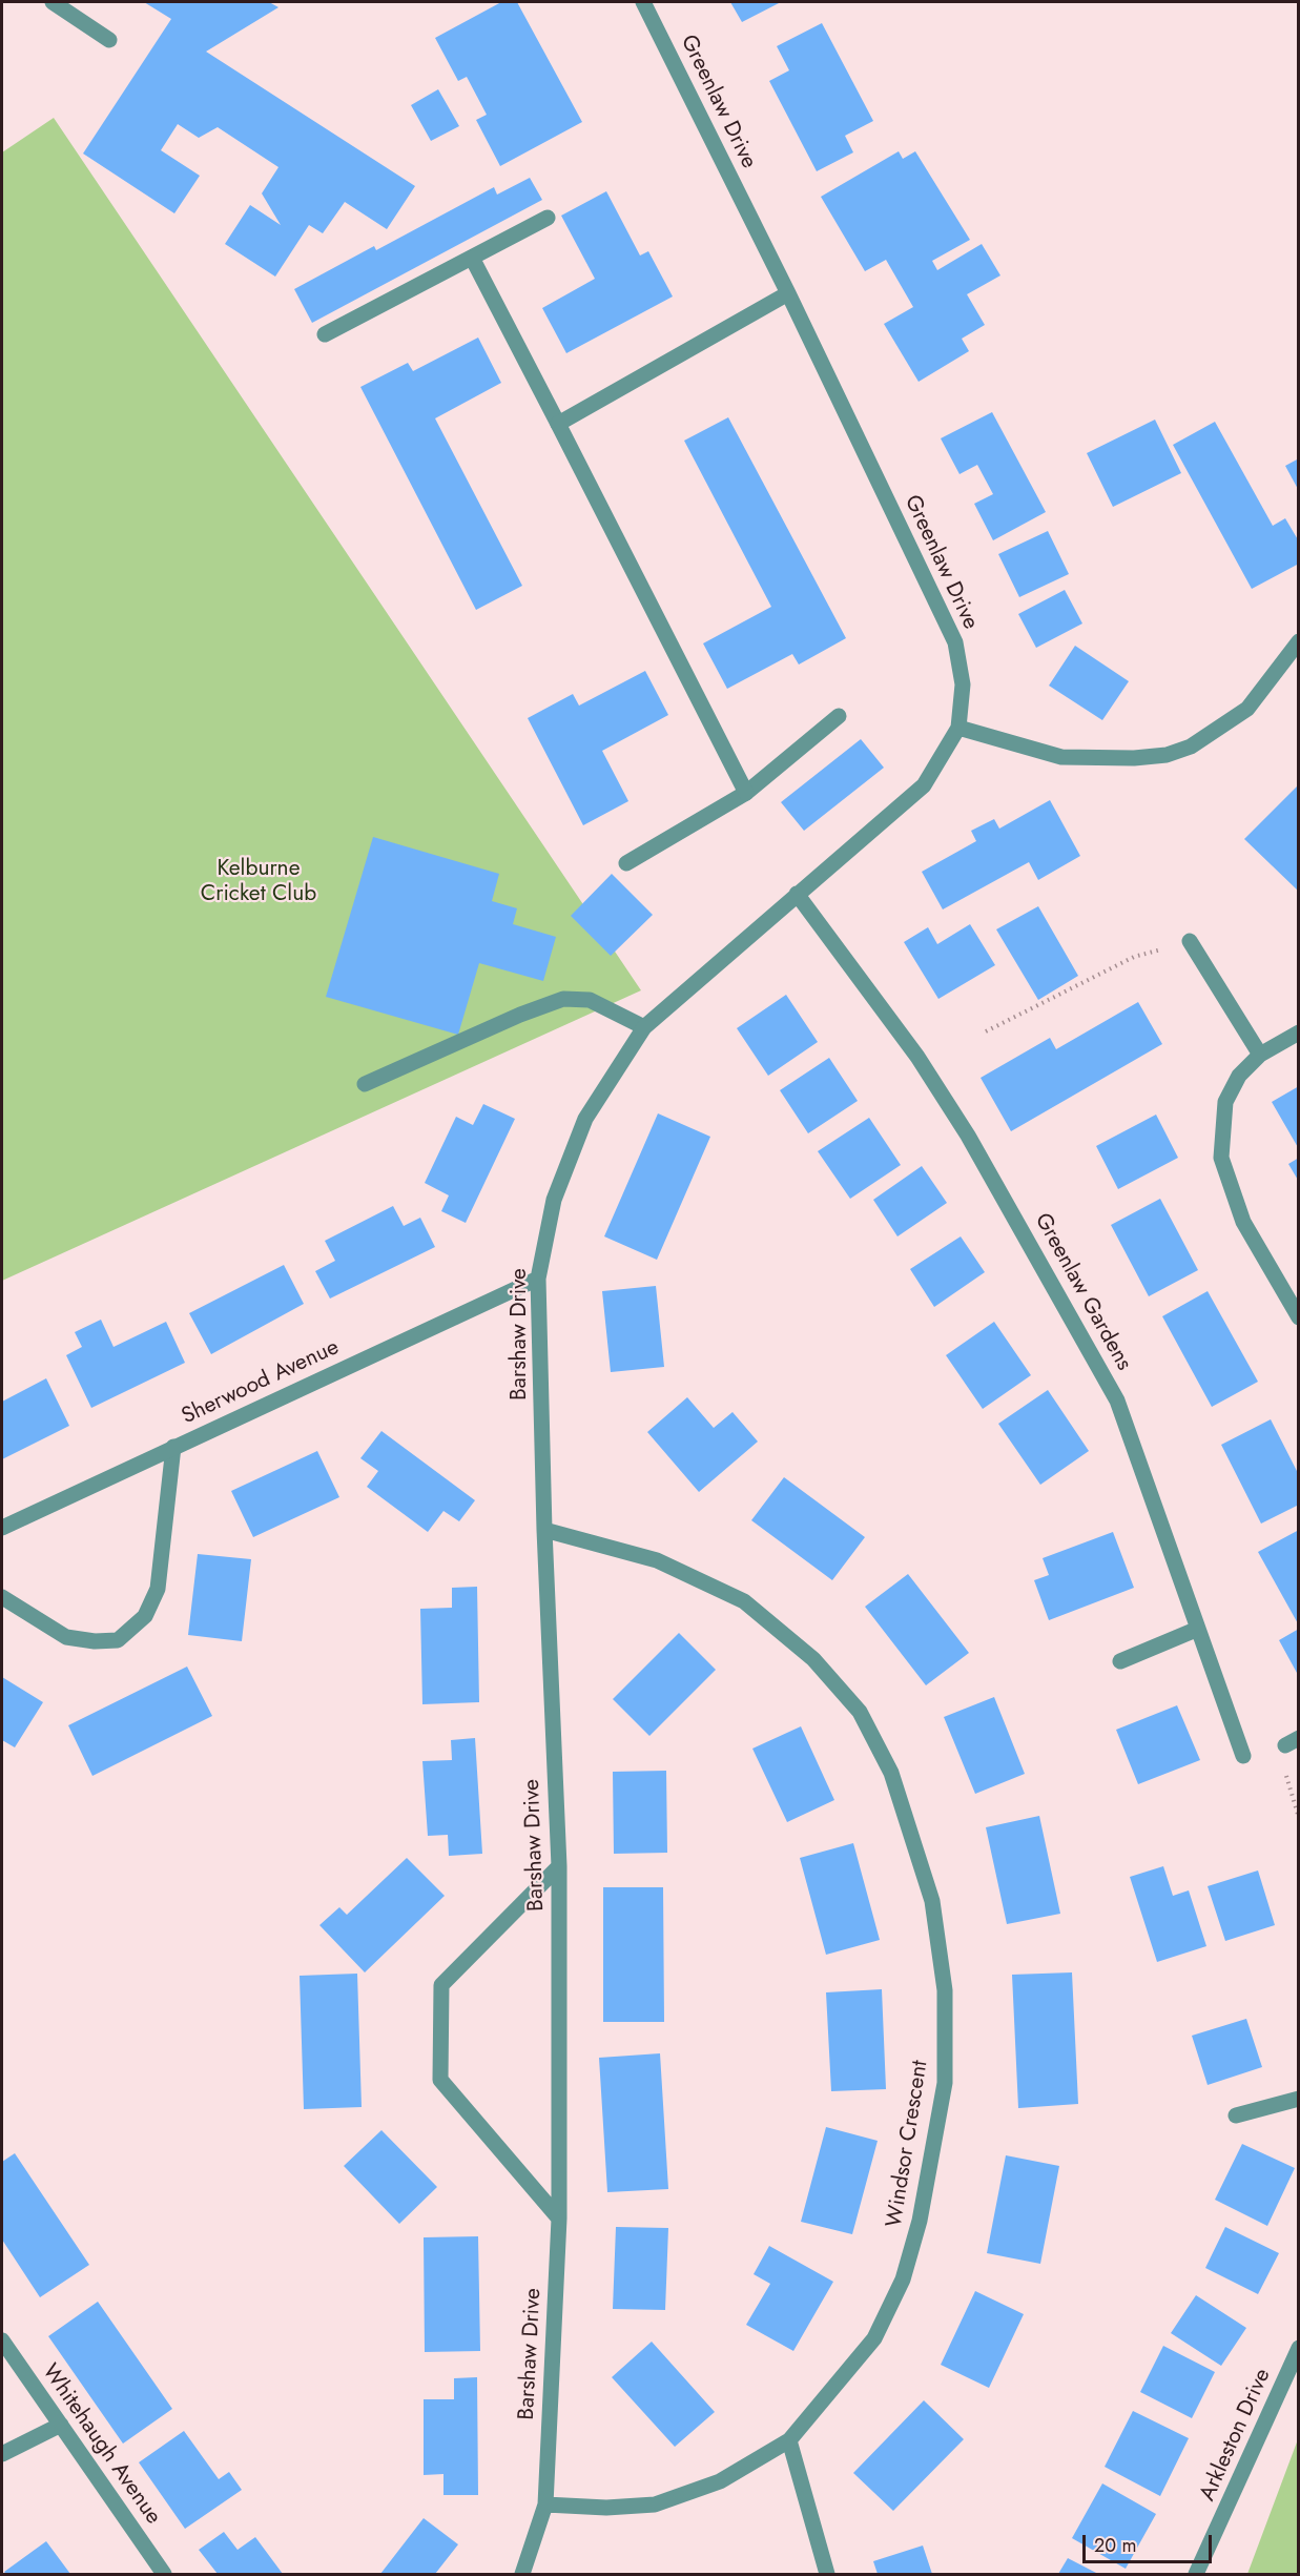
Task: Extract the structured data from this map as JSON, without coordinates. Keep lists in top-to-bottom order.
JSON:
{
  "streets": {
    "street": [
      "Greenlaw Drive",
      "Greenlaw Gardens",
      "Barshaw Drive",
      "Sherwood Avenue",
      "Windsor Crescent",
      "Arkleston Drive",
      "Whitehaugh Avenue"
    ]
  },
  "crossings": [
    ["Greenlaw Drive", "Greenlaw Gardens"],
    ["Greenlaw Drive", "Barshaw Drive"],
    ["Barshaw Drive", "Sherwood Avenue"],
    ["Barshaw Drive", "Windsor Crescent"]
  ],
  "parks": ["Kelburne Cricket Club"],
  "scale_bar": "20 m"
}
